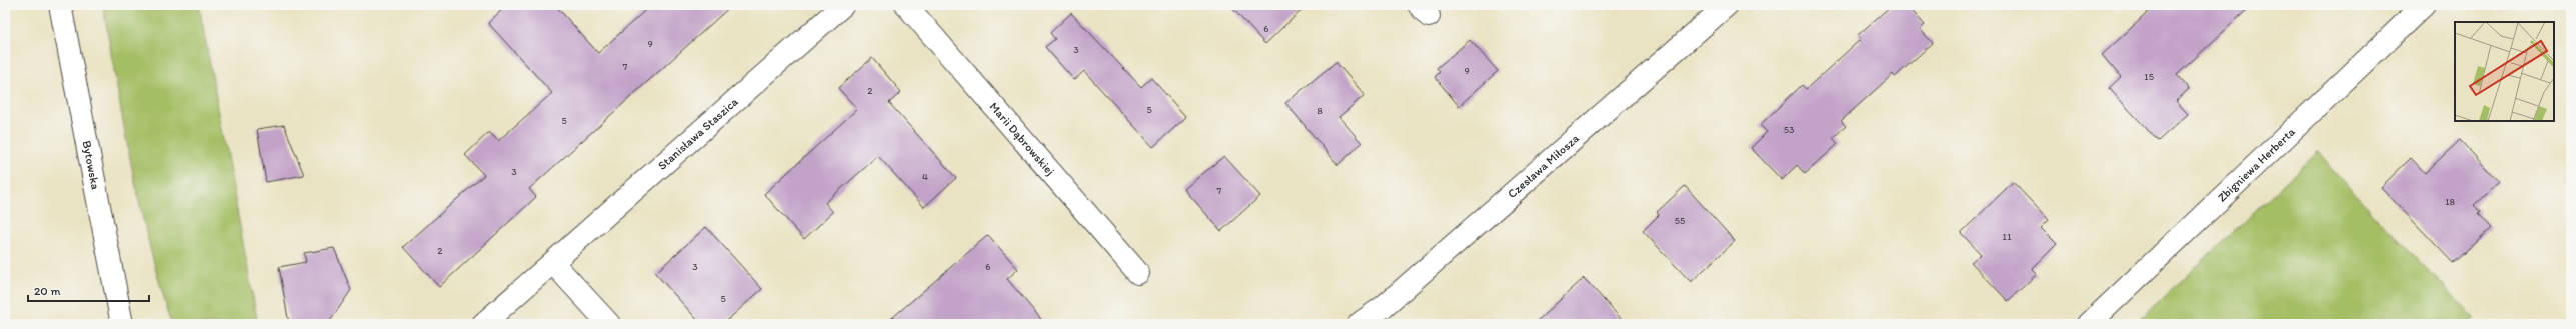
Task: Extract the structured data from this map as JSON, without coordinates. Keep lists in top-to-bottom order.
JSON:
{
  "streets": {
    "street": [
      "Stanisława Staszica",
      "Marii Dąbrowskiej",
      "Bytowska",
      "Zbigniewa Herberta",
      "Czesława Miłosza"
    ]
  },
  "house_numbers": [
    "6",
    "9",
    "3",
    "7",
    "9",
    "15",
    "2",
    "5",
    "8",
    "5",
    "53",
    "3",
    "4",
    "7",
    "18",
    "55",
    "11",
    "2",
    "3",
    "6",
    "5"
  ],
  "scale_bar": "20 m"
}
